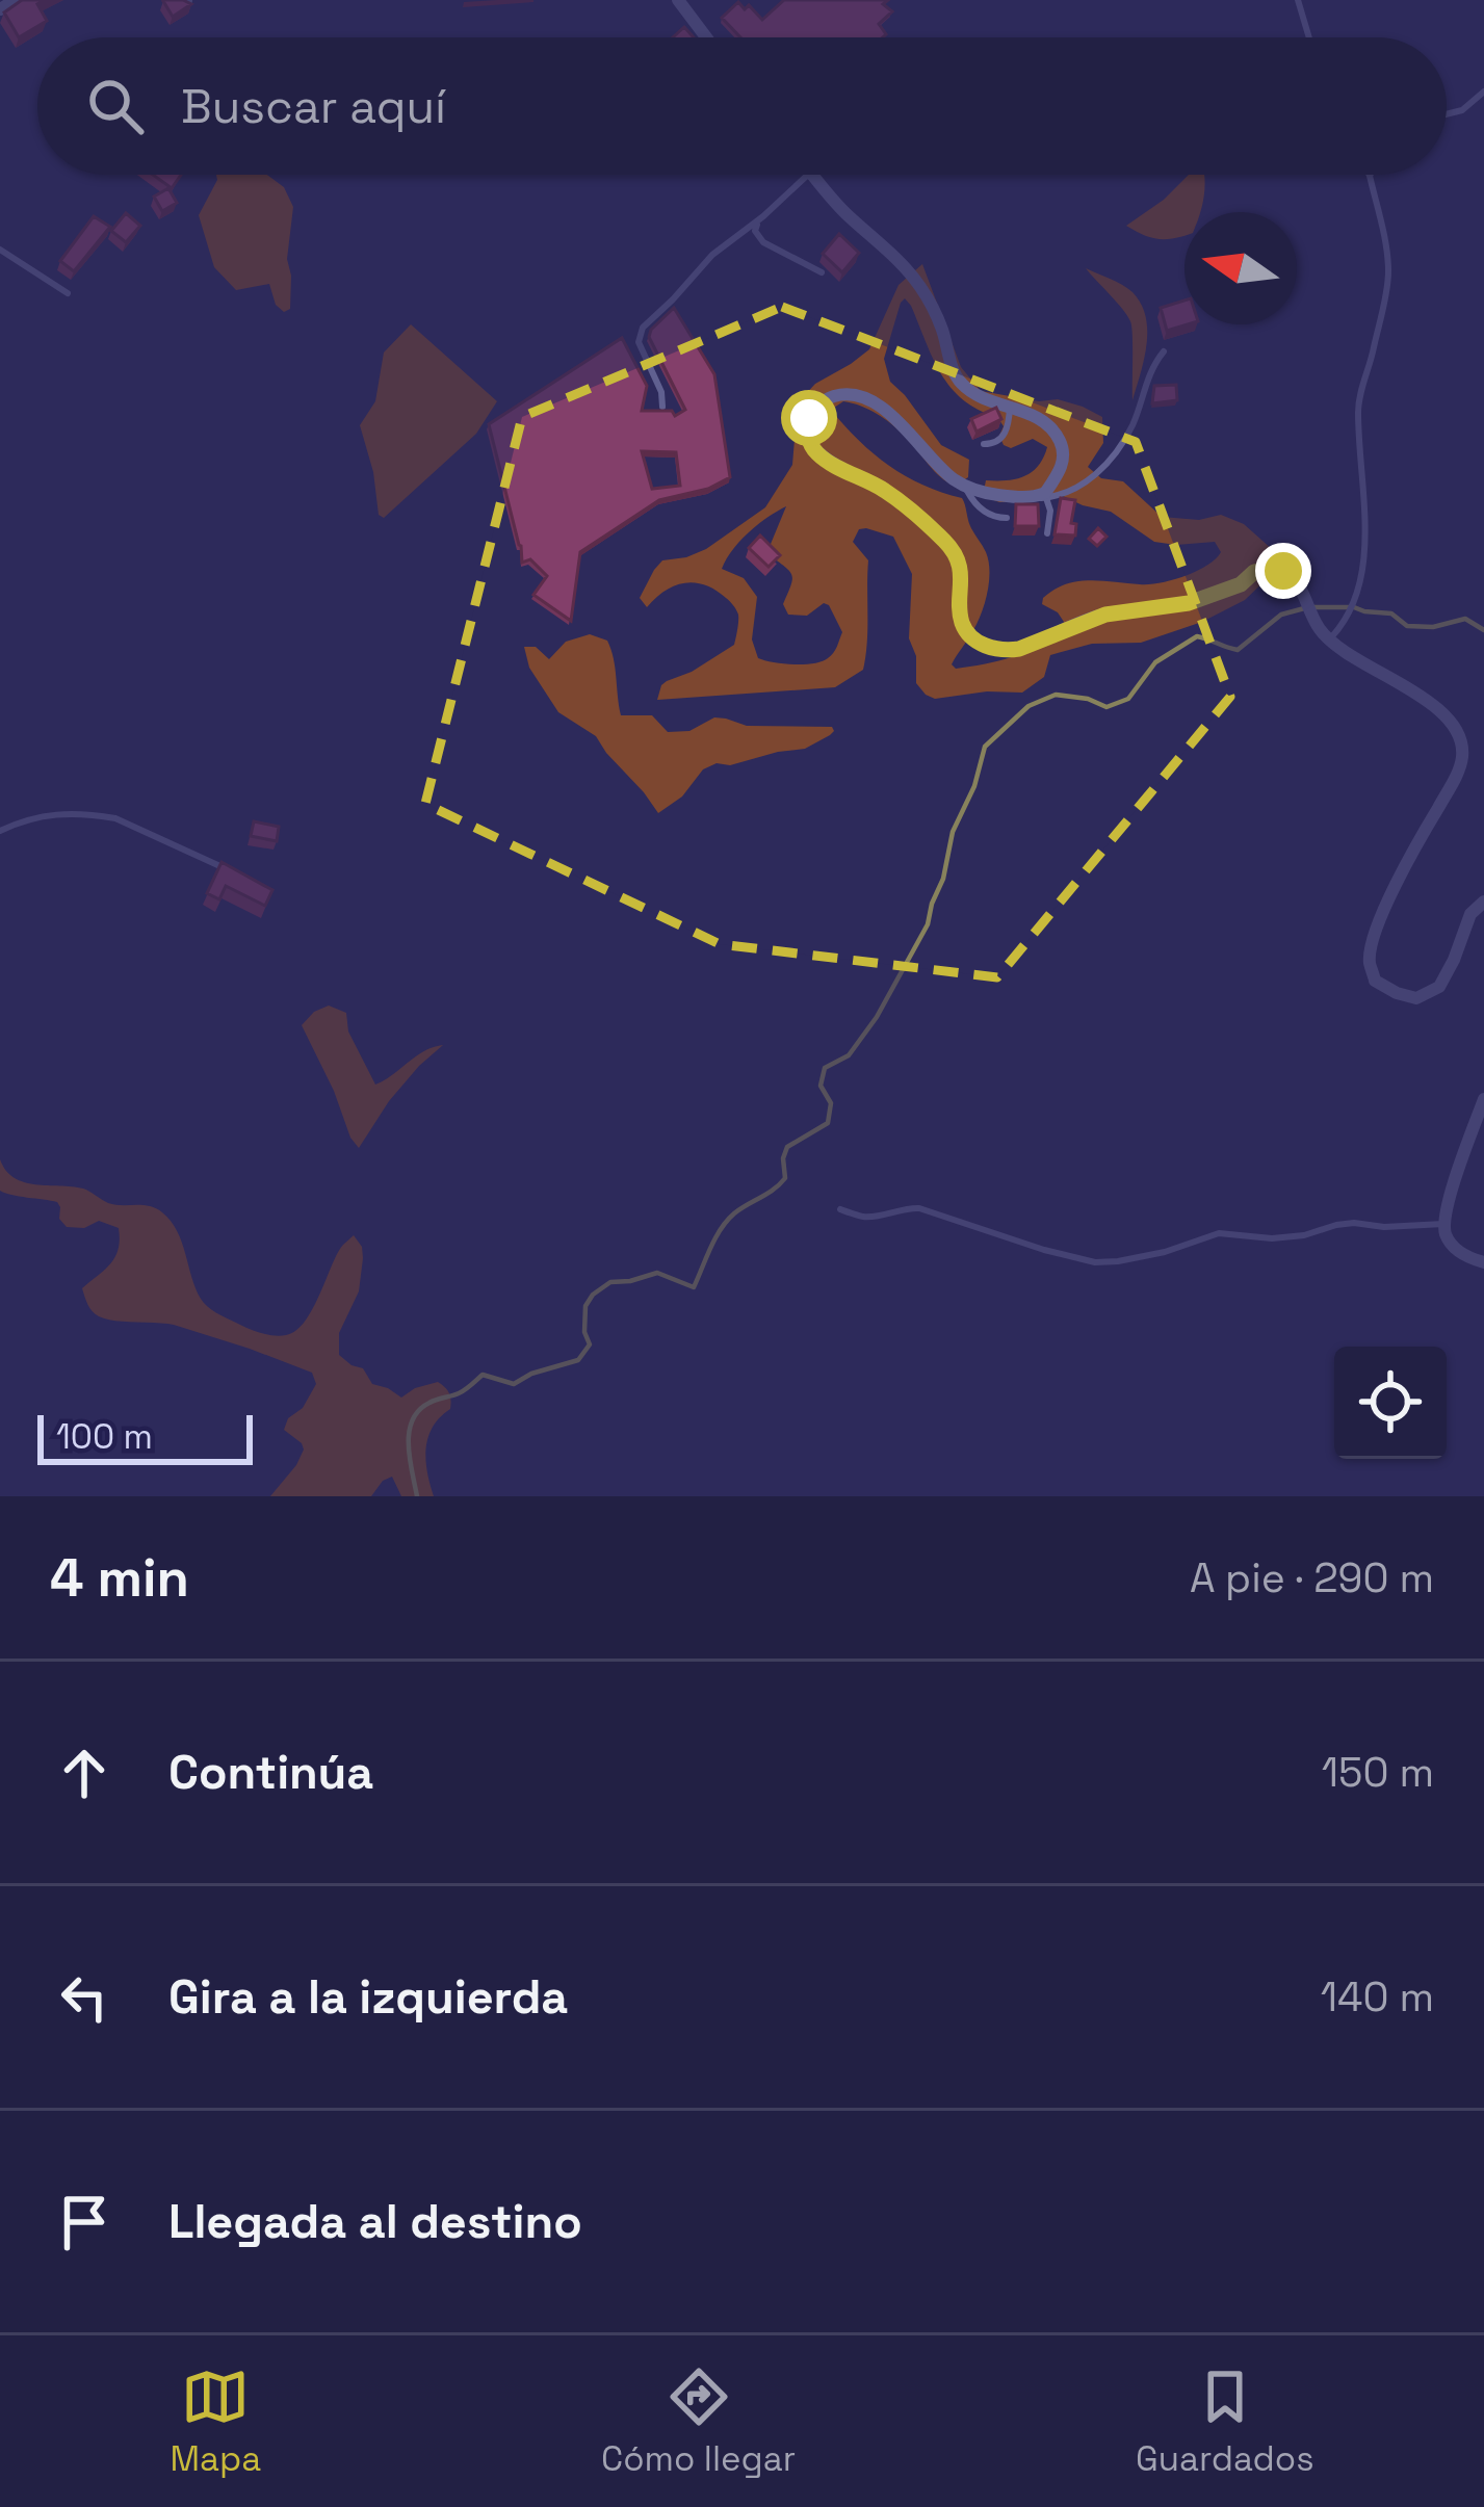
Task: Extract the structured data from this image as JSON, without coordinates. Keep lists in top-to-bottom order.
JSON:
{
  "scale_bar": "100 m",
  "north": "left",
  "page": {
    "search": "Buscar aquí",
    "scale": "100 m",
    "heading": ["4 min", "A pie · 290 m"],
    "list": [
      ["Continúa", "150 m"],
      ["Gira a la izquierda", "140 m"],
      "Llegada al destino"
    ],
    "nav": ["Mapa", "Cómo llegar", "Guardados"]
  }
}
